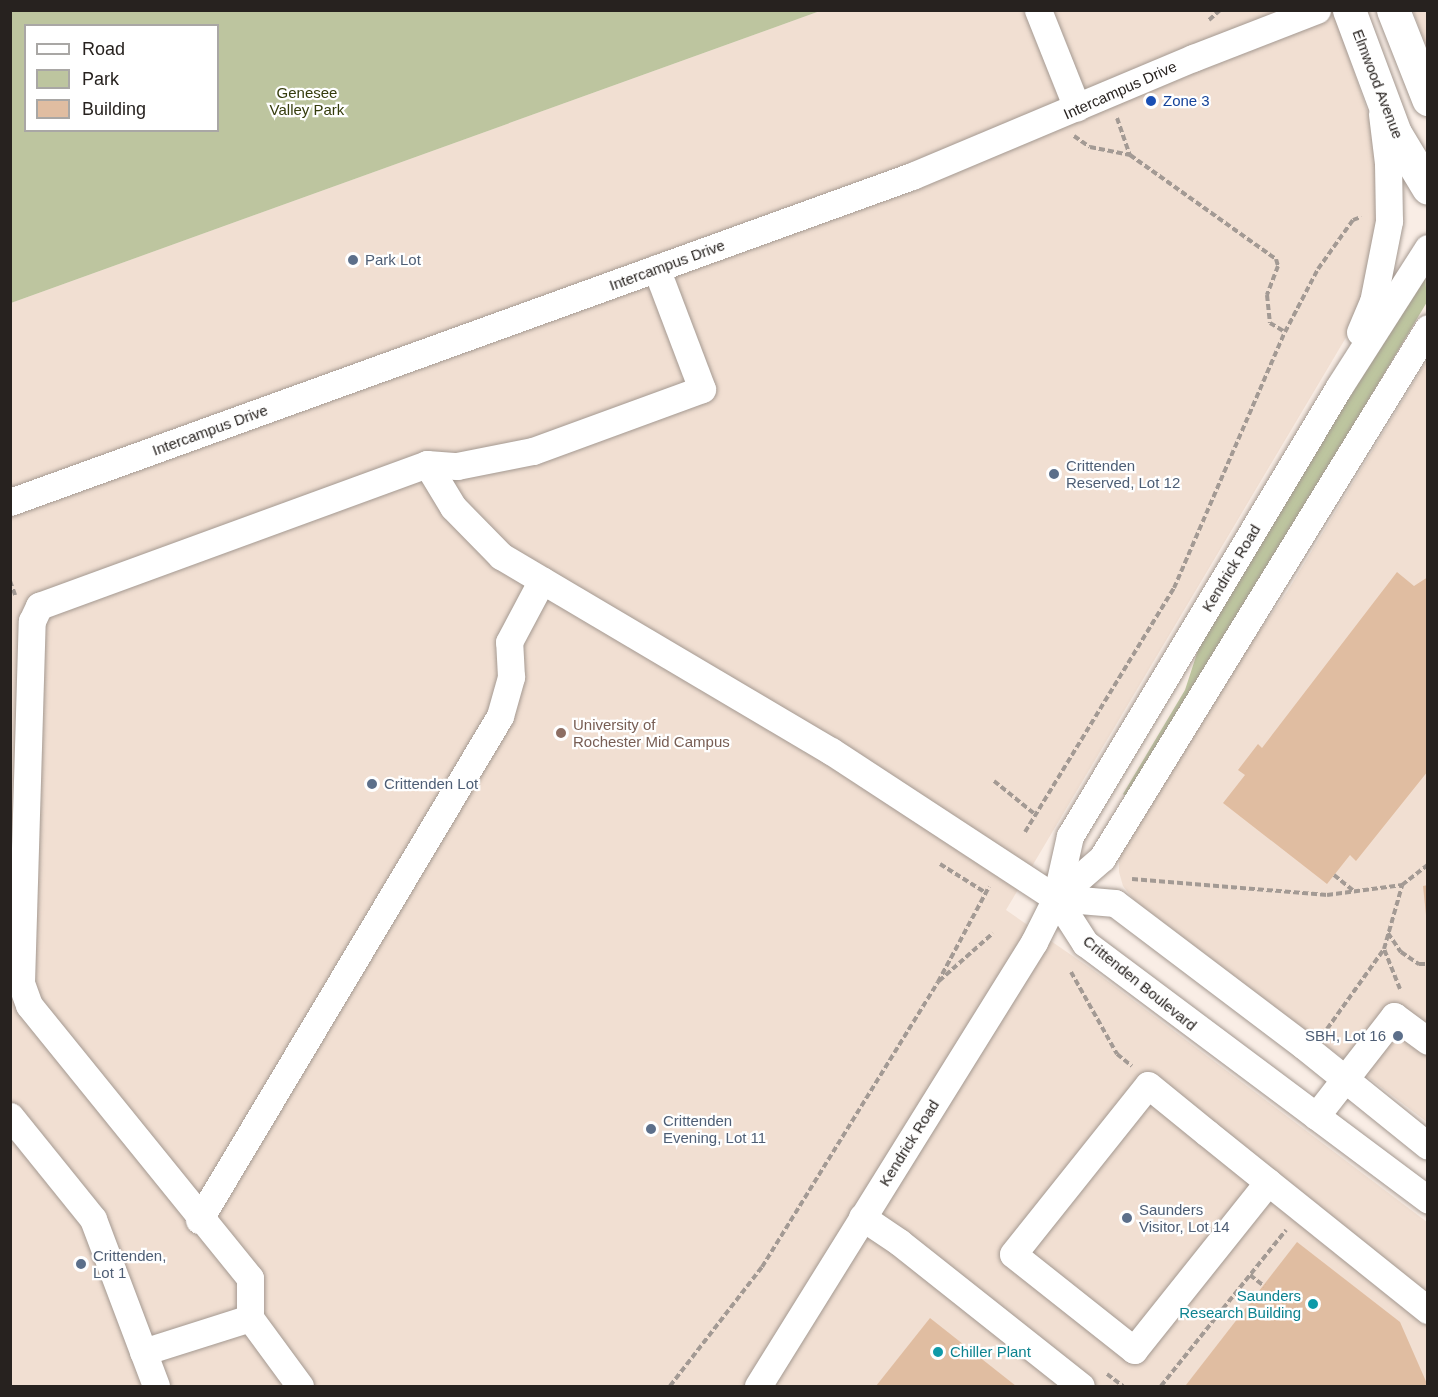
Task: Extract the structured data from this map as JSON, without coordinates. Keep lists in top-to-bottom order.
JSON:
{
  "streets": {
    "main road": ["Elmwood Avenue"],
    "street": ["Intercampus Drive", "Kendrick Road", "Crittenden Boulevard"]
  },
  "crossings": [
    ["Kendrick Road", "Crittenden Boulevard"]
  ],
  "parks": ["Genesee Valley Park"],
  "places": [
    "Zone 3",
    "Park Lot",
    "Crittenden Reserved, Lot 12",
    "University of Rochester Mid Campus",
    "Crittenden Lot",
    "SBH, Lot 16",
    "Crittenden Evening, Lot 11",
    "Saunders Visitor, Lot 14",
    "Crittenden, Lot 1",
    "Saunders Research Building",
    "Chiller Plant"
  ],
  "legend": ["Road", "Park", "Building"]
}
